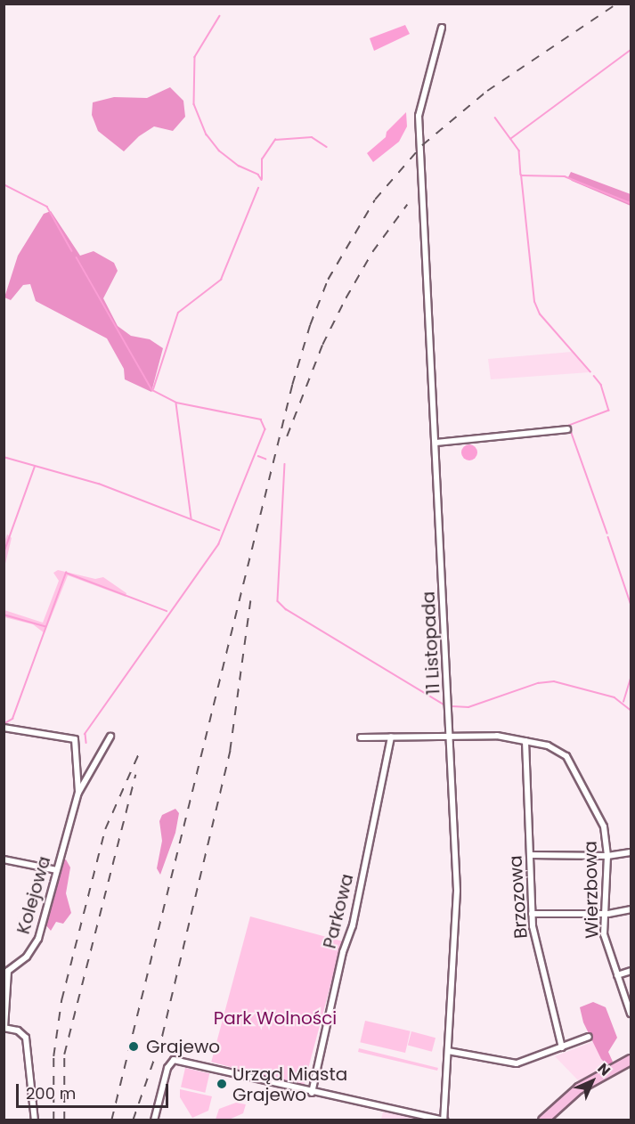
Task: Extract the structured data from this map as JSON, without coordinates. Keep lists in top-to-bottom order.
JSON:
{
  "streets": {
    "street": [
      "11 Listopada",
      "Wierzbowa",
      "Kolejowa",
      "Brzozowa",
      "Parkowa"
    ]
  },
  "crossings": [
    ["11 Listopada", "Wierzbowa"],
    ["Wierzbowa", "Brzozowa"],
    ["Wierzbowa", "Parkowa"]
  ],
  "parks": ["Park Wolności"],
  "places": ["Grajewo", "Urząd Miasta Grajewo"],
  "scale_bar": "200 m",
  "north": "top right"
}
